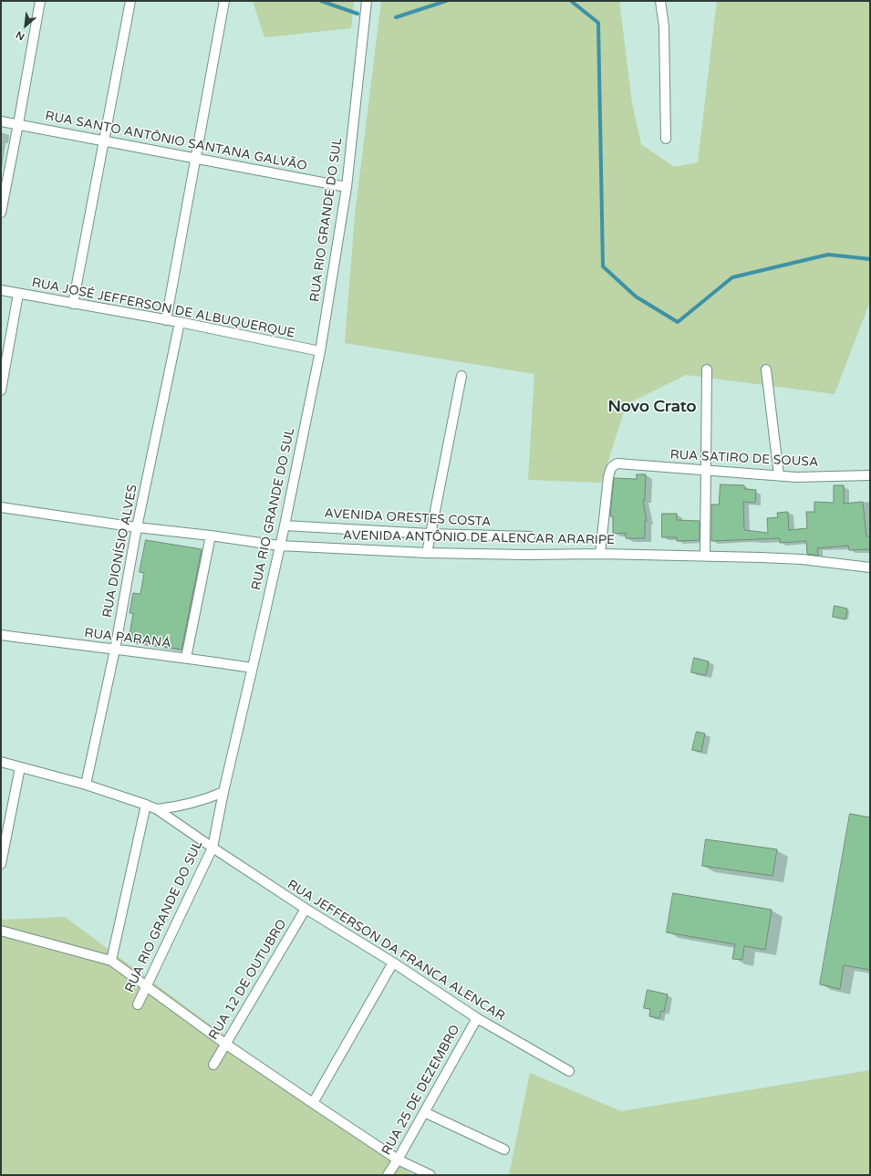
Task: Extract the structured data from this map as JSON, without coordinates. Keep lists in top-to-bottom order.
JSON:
{
  "streets": {
    "street": [
      "RUA SANTO ANTÔNIO SANTANA GALVÃO",
      "RUA RIO GRANDE DO SUL",
      "RUA JOSÉ JEFFERSON DE ALBUQUERQUE",
      "RUA SATIRO DE SOUSA",
      "AVENIDA ORESTES COSTA",
      "AVENIDA ANTÔNIO DE ALENCAR ARARIPE",
      "RUA DIONÍSIO ALVES",
      "RUA PARANÁ",
      "RUA JEFFERSON DA FRANCA ALENCAR",
      "RUA 12 DE OUTUBRO",
      "RUA 25 DE DEZEMBRO"
    ]
  },
  "crossings": [
    ["RUA SANTO ANTÔNIO SANTANA GALVÃO", "RUA RIO GRANDE DO SUL"],
    ["RUA RIO GRANDE DO SUL", "RUA JOSÉ JEFFERSON DE ALBUQUERQUE"],
    ["RUA RIO GRANDE DO SUL", "AVENIDA ORESTES COSTA"],
    ["RUA RIO GRANDE DO SUL", "AVENIDA ANTÔNIO DE ALENCAR ARARIPE"],
    ["RUA RIO GRANDE DO SUL", "RUA PARANÁ"],
    ["RUA RIO GRANDE DO SUL", "RUA JEFFERSON DA FRANCA ALENCAR"],
    ["RUA JOSÉ JEFFERSON DE ALBUQUERQUE", "RUA DIONÍSIO ALVES"],
    ["RUA SATIRO DE SOUSA", "AVENIDA ANTÔNIO DE ALENCAR ARARIPE"],
    ["AVENIDA ANTÔNIO DE ALENCAR ARARIPE", "RUA DIONÍSIO ALVES"],
    ["RUA DIONÍSIO ALVES", "RUA PARANÁ"],
    ["RUA DIONÍSIO ALVES", "RUA JEFFERSON DA FRANCA ALENCAR"],
    ["RUA JEFFERSON DA FRANCA ALENCAR", "RUA 12 DE OUTUBRO"],
    ["RUA JEFFERSON DA FRANCA ALENCAR", "RUA 25 DE DEZEMBRO"]
  ],
  "districts": ["Novo Crato"],
  "north": "bottom left"
}
